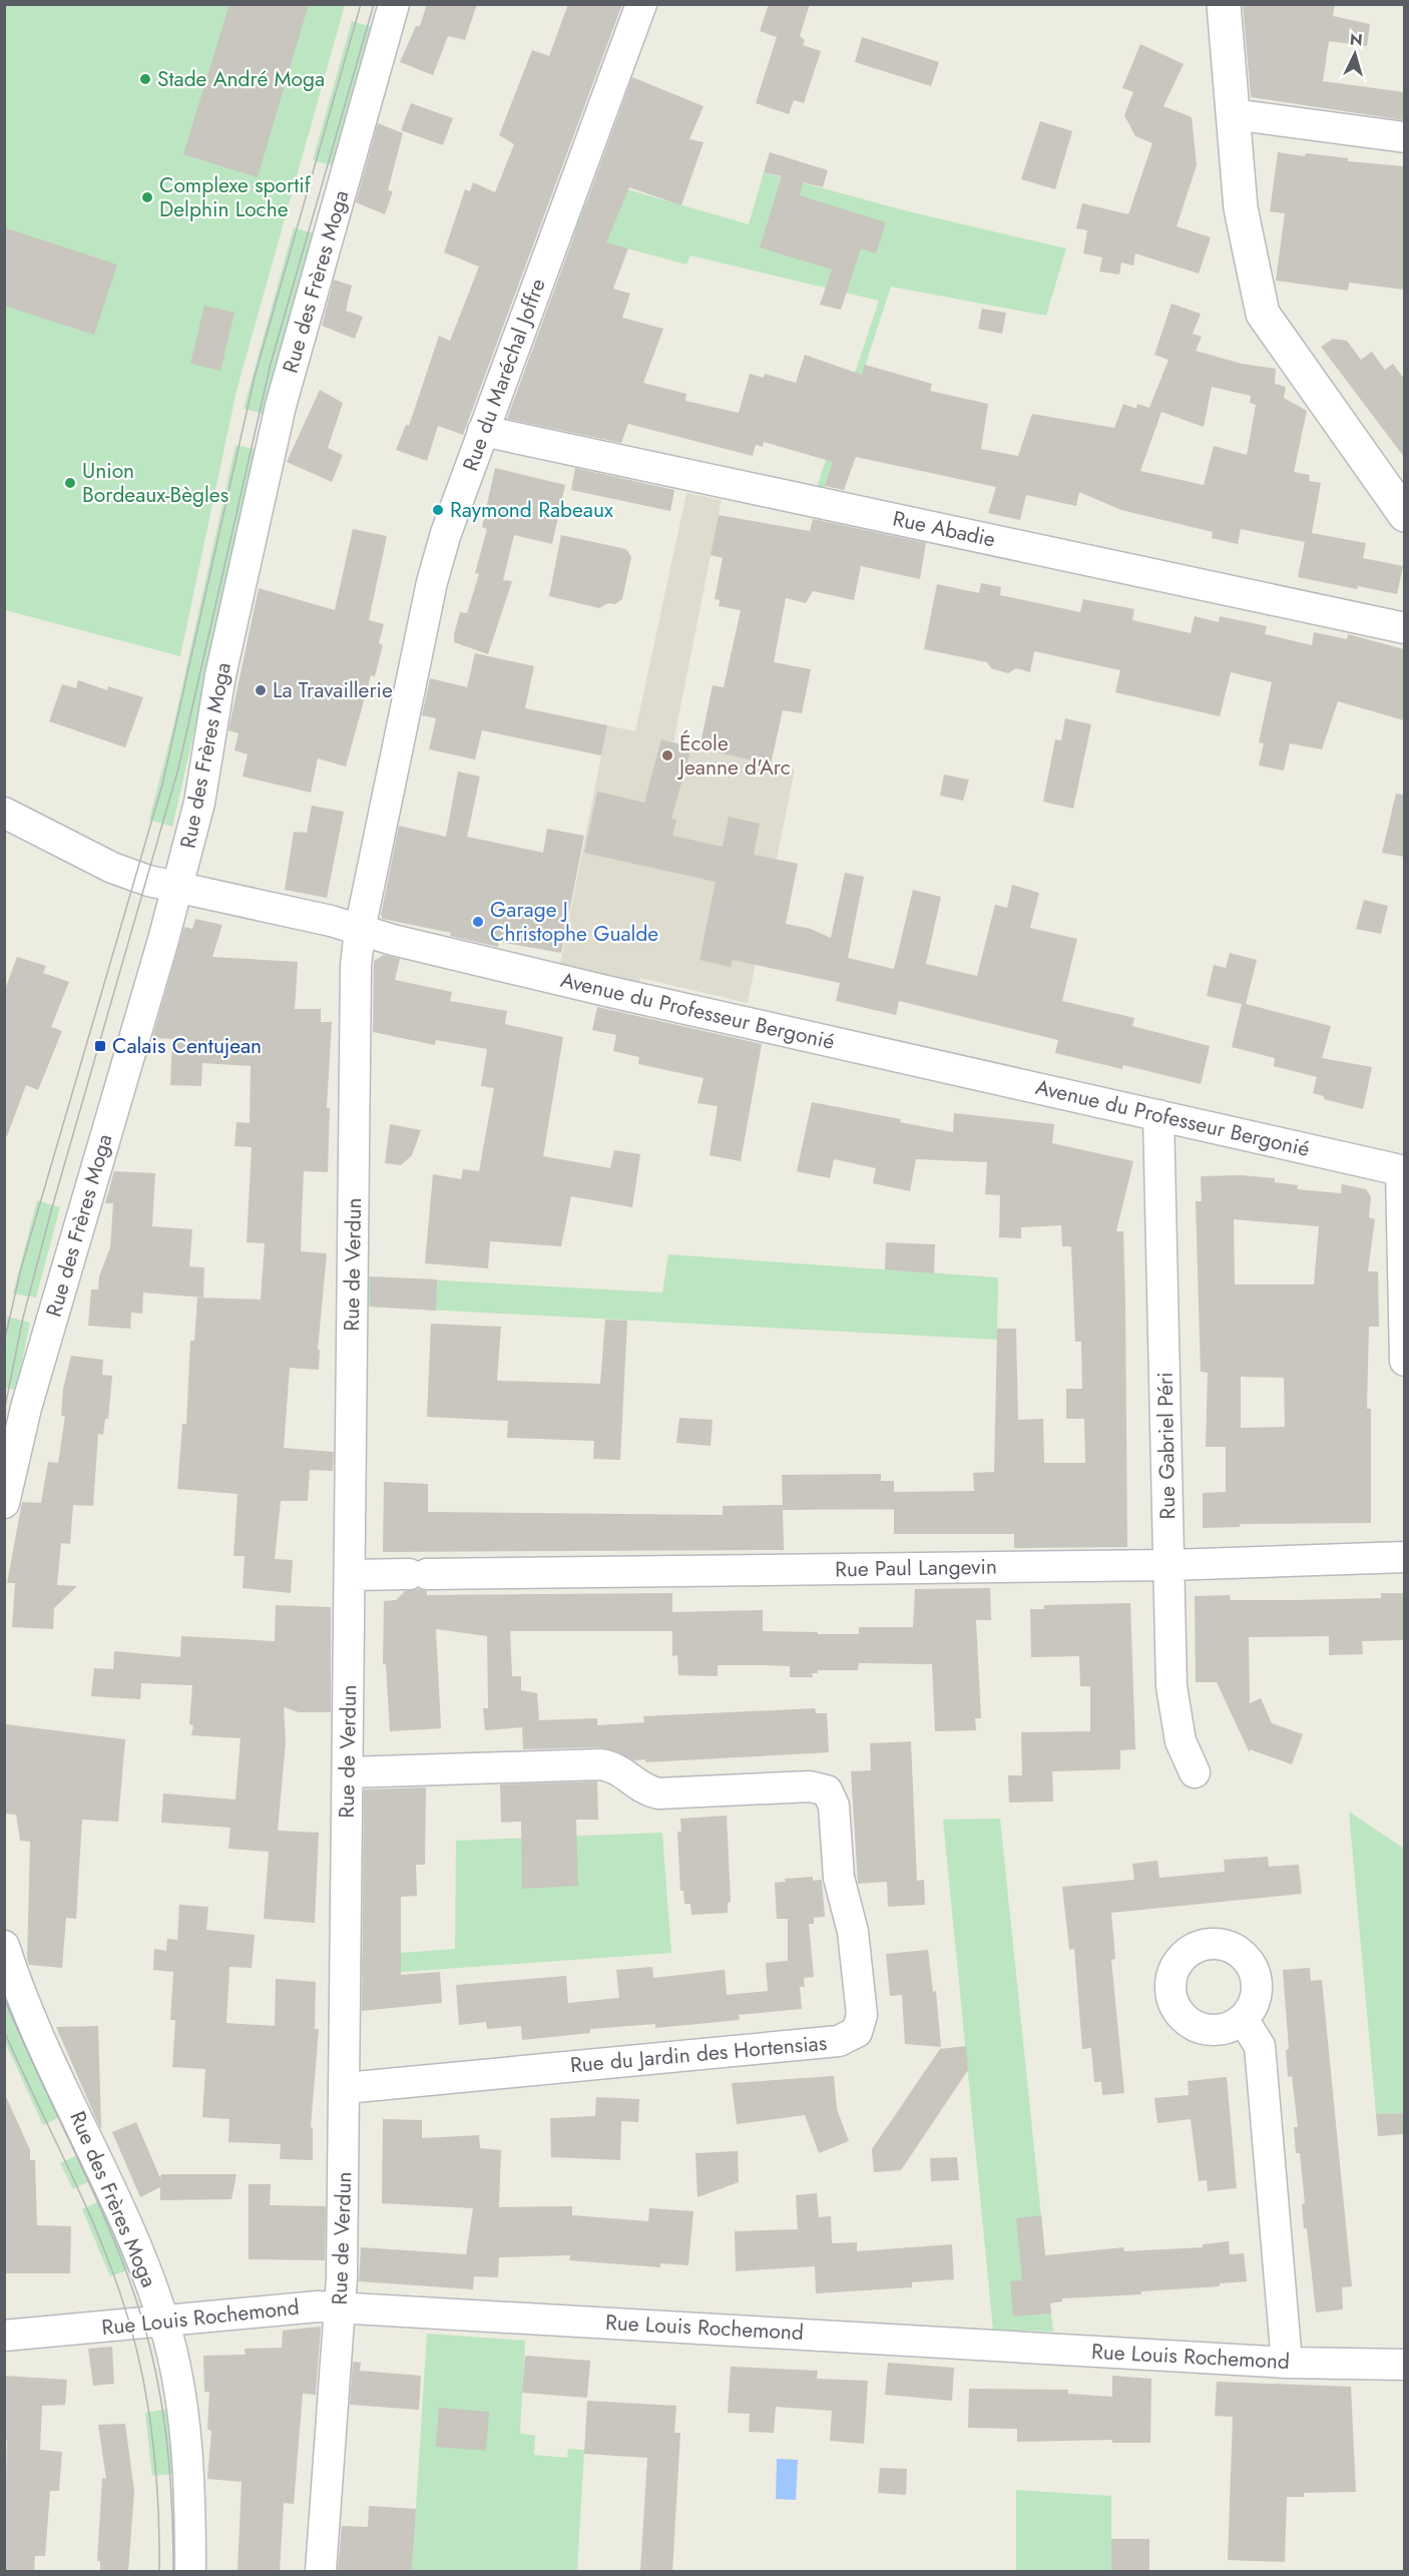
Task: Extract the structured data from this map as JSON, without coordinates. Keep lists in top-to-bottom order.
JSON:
{
  "streets": {
    "street": [
      "Rue des Frères Moga",
      "Rue du Maréchal Joffre",
      "Rue Abadie",
      "Avenue du Professeur Bergonié",
      "Rue de Verdun",
      "Rue Gabriel Péri",
      "Rue Paul Langevin",
      "Rue du Jardin des Hortensias",
      "Rue Louis Rochemond"
    ]
  },
  "crossings": [
    ["Rue des Frères Moga", "Avenue du Professeur Bergonié"],
    ["Rue des Frères Moga", "Rue Louis Rochemond"],
    ["Rue du Maréchal Joffre", "Rue Abadie"],
    ["Rue du Maréchal Joffre", "Avenue du Professeur Bergonié"],
    ["Rue du Maréchal Joffre", "Rue de Verdun"],
    ["Avenue du Professeur Bergonié", "Rue de Verdun"],
    ["Avenue du Professeur Bergonié", "Rue Gabriel Péri"],
    ["Rue de Verdun", "Rue Paul Langevin"],
    ["Rue de Verdun", "Rue du Jardin des Hortensias"],
    ["Rue de Verdun", "Rue Louis Rochemond"],
    ["Rue Gabriel Péri", "Rue Paul Langevin"]
  ],
  "places": {
    "other": [
      "Stade André Moga",
      "Complexe sportif Delphin Loche",
      "Union Bordeaux-Bègles",
      "Raymond Rabeaux",
      "La Travaillerie",
      "École Jeanne d'Arc",
      "Garage J Christophe Gualde"
    ],
    "transit": ["Calais Centujean"]
  },
  "north": "top"
}
